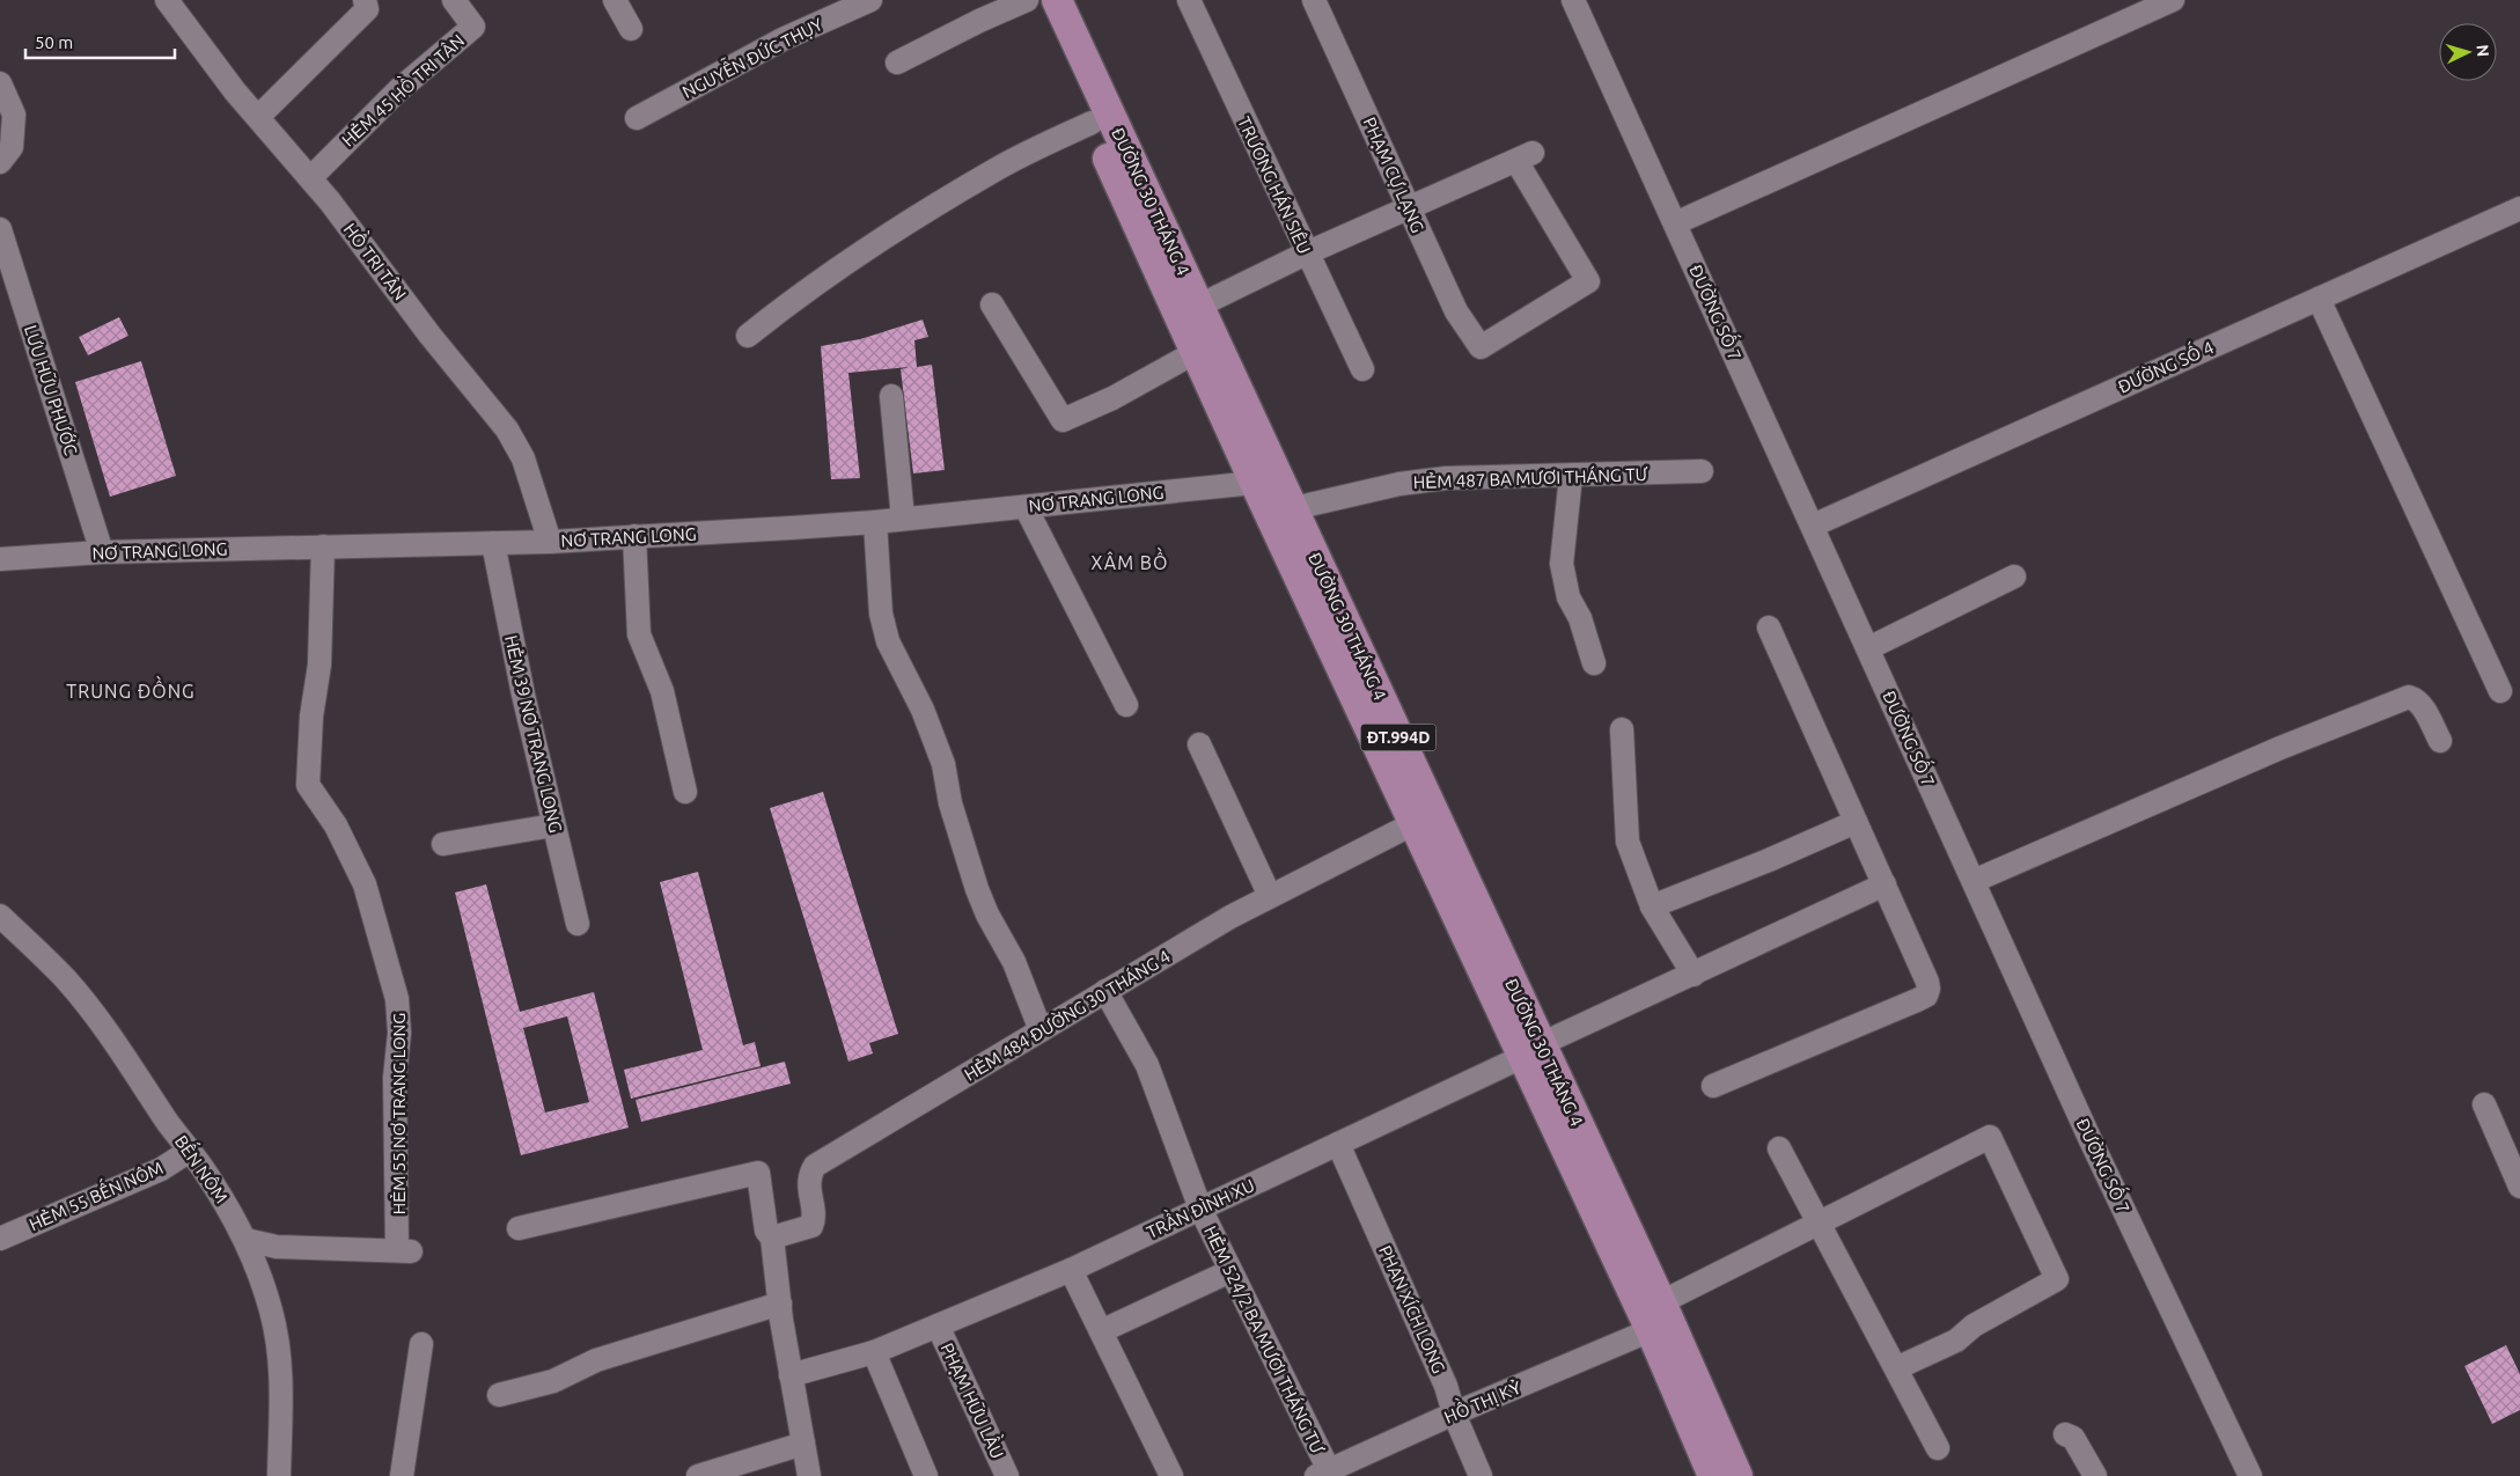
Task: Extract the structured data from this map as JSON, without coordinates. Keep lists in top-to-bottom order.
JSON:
{
  "streets": {
    "main road": ["ĐƯỜNG 30 THÁNG 4", "ĐT.994D"],
    "street": [
      "NGUYỄN ĐỨC THỤY",
      "HẺM 45 HỒ TRI TÂN",
      "PHẠM CỰ LẠNG",
      "TRƯƠNG HÁN SIÊU",
      "HỒ TRI TÂN",
      "ĐƯỜNG SỐ 7",
      "ĐƯỜNG SỐ 4",
      "LƯU HỮU PHƯỚC",
      "HẺM 487 BA MƯƠI THÁNG TƯ",
      "NƠ TRANG LONG",
      "HẺM 39 NƠ TRANG LONG",
      "HẺM 484 ĐƯỜNG 30 THÁNG 4",
      "HẺM 55 NƠ TRANG LONG",
      "BẾN NÔM",
      "HẺM 55 BẾN NÔM",
      "TRẦN ĐÌNH XU",
      "PHAN XÍCH LONG",
      "HẺM 524/2 BA MƯƠI THÁNG TƯ",
      "PHẠM HỮU LẦU",
      "HỒ THỊ KỶ"
    ]
  },
  "crossings": [
    ["HẺM 45 HỒ TRI TÂN", "HỒ TRI TÂN"],
    ["ĐƯỜNG 30 THÁNG 4", "HẺM 487 BA MƯƠI THÁNG TƯ"],
    ["ĐƯỜNG 30 THÁNG 4", "NƠ TRANG LONG"],
    ["ĐƯỜNG 30 THÁNG 4", "HẺM 484 ĐƯỜNG 30 THÁNG 4"],
    ["ĐƯỜNG 30 THÁNG 4", "TRẦN ĐÌNH XU"],
    ["ĐƯỜNG 30 THÁNG 4", "HỒ THỊ KỶ"],
    ["HỒ TRI TÂN", "NƠ TRANG LONG"],
    ["ĐƯỜNG SỐ 7", "ĐƯỜNG SỐ 4"],
    ["LƯU HỮU PHƯỚC", "NƠ TRANG LONG"],
    ["NƠ TRANG LONG", "HẺM 39 NƠ TRANG LONG"],
    ["NƠ TRANG LONG", "HẺM 55 NƠ TRANG LONG"],
    ["HẺM 484 ĐƯỜNG 30 THÁNG 4", "HẺM 524/2 BA MƯƠI THÁNG TƯ"],
    ["HẺM 55 NƠ TRANG LONG", "BẾN NÔM"],
    ["BẾN NÔM", "HẺM 55 BẾN NÔM"],
    ["TRẦN ĐÌNH XU", "PHAN XÍCH LONG"],
    ["TRẦN ĐÌNH XU", "HẺM 524/2 BA MƯƠI THÁNG TƯ"],
    ["TRẦN ĐÌNH XU", "PHẠM HỮU LẦU"],
    ["PHAN XÍCH LONG", "HỒ THỊ KỶ"],
    ["HẺM 524/2 BA MƯƠI THÁNG TƯ", "HỒ THỊ KỶ"]
  ],
  "districts": ["XÂM BỒ", "TRUNG ĐỒNG"],
  "scale_bar": "50 m",
  "north": "right"
}
